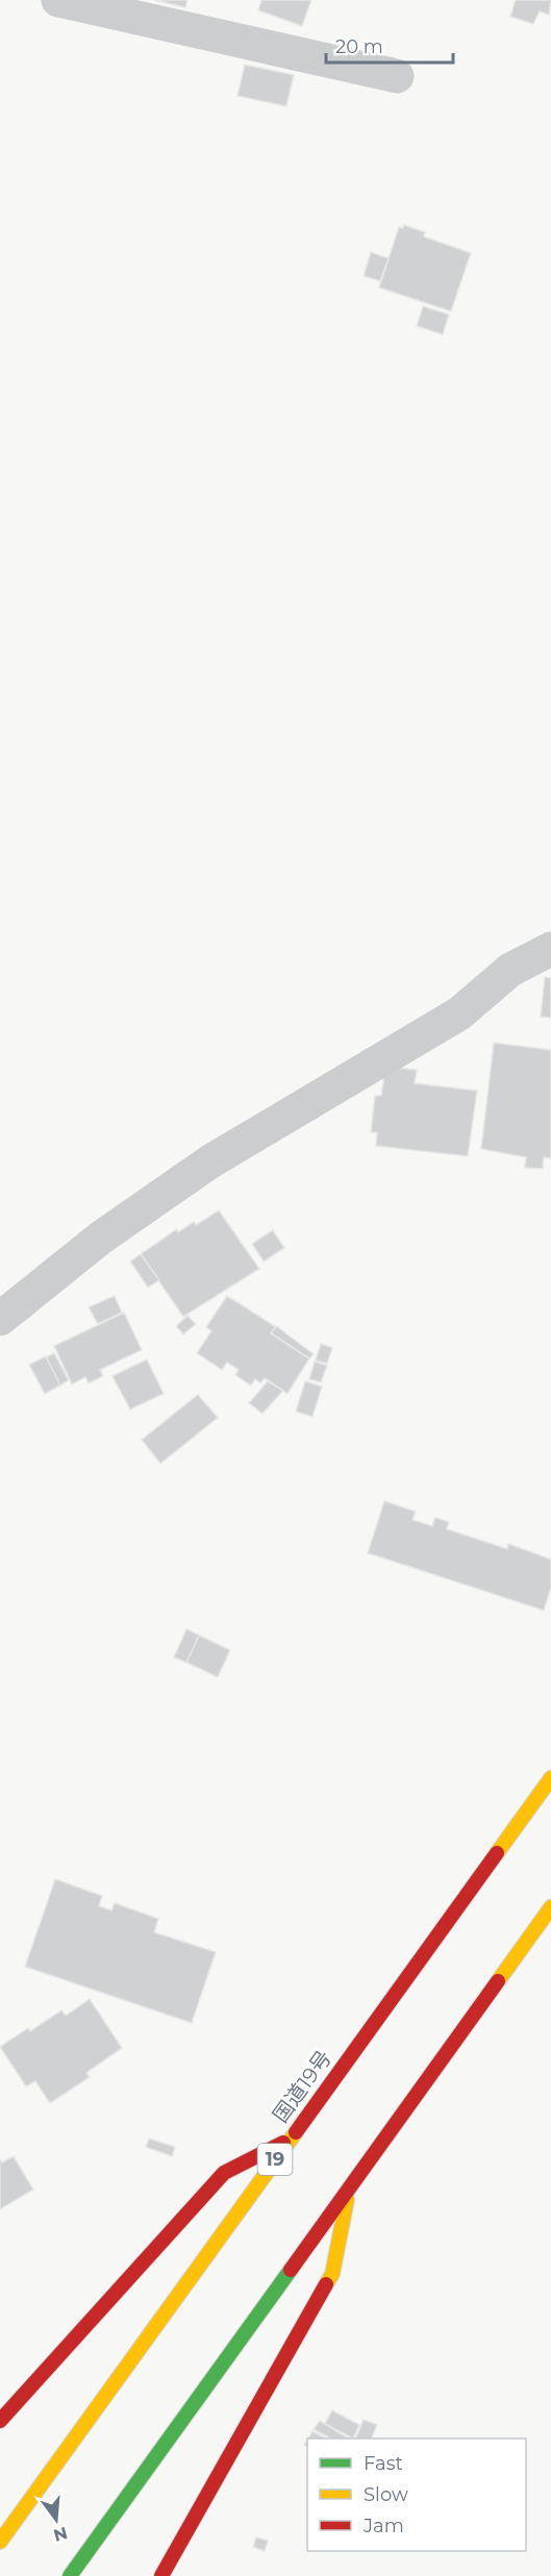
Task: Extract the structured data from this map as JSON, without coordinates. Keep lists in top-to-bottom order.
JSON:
{
  "streets": {
    "highway": ["国道19号", "19"]
  },
  "legend": ["Fast", "Slow", "Jam"],
  "scale_bar": "20 m",
  "north": "bottom"
}
